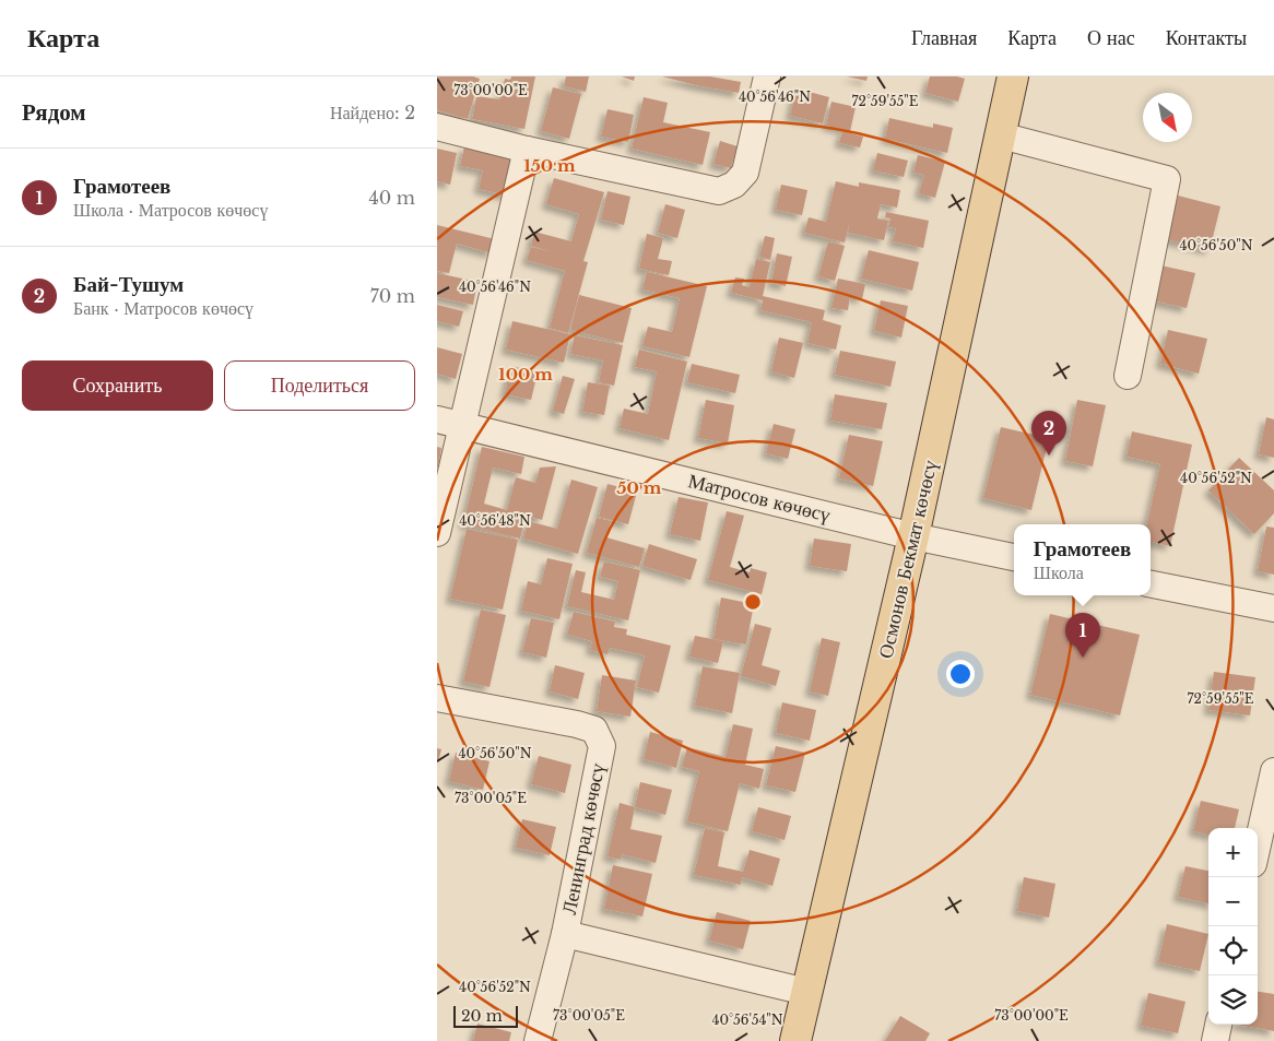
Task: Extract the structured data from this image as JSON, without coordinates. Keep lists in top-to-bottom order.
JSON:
{
  "streets": {
    "main road": ["Осмонов Бекмат көчөсү"],
    "street": ["Матросов көчөсү", "Ленинград көчөсү"]
  },
  "crossings": [
    ["Матросов көчөсү", "Осмонов Бекмат көчөсү"]
  ],
  "scale_bar": "20 m",
  "north": "bottom right",
  "page": {
    "header": "Карта",
    "nav": [
      "Главная",
      "Карта",
      "О нас",
      "Контакты"
    ],
    "heading": ["Рядом", "Найдено: 2"],
    "list": [
      {
        "mark": "1",
        "name": "Грамотеев",
        "note": "Школа · Матросов көчөсү",
        "value": "40 m"
      },
      {
        "mark": "2",
        "name": "Бай-Тушум",
        "note": "Банк · Матросов көчөсү",
        "value": "70 m"
      }
    ],
    "buttons": ["Сохранить", "Поделиться"],
    "pins": ["2", "1"],
    "popup": ["Грамотеев", "Школа"],
    "map_buttons": ["+", "−"],
    "scale": "20 m"
  },
  "coordinates": [
    "73°00'00\"E",
    "40°56'46\"N",
    "72°59'55\"E",
    "40°56'50\"N",
    "40°56'52\"N",
    "40°56'48\"N",
    "73°00'05\"E",
    "40°56'54\"N"
  ],
  "rings": ["150 m", "100 m", "50 m"]
}
